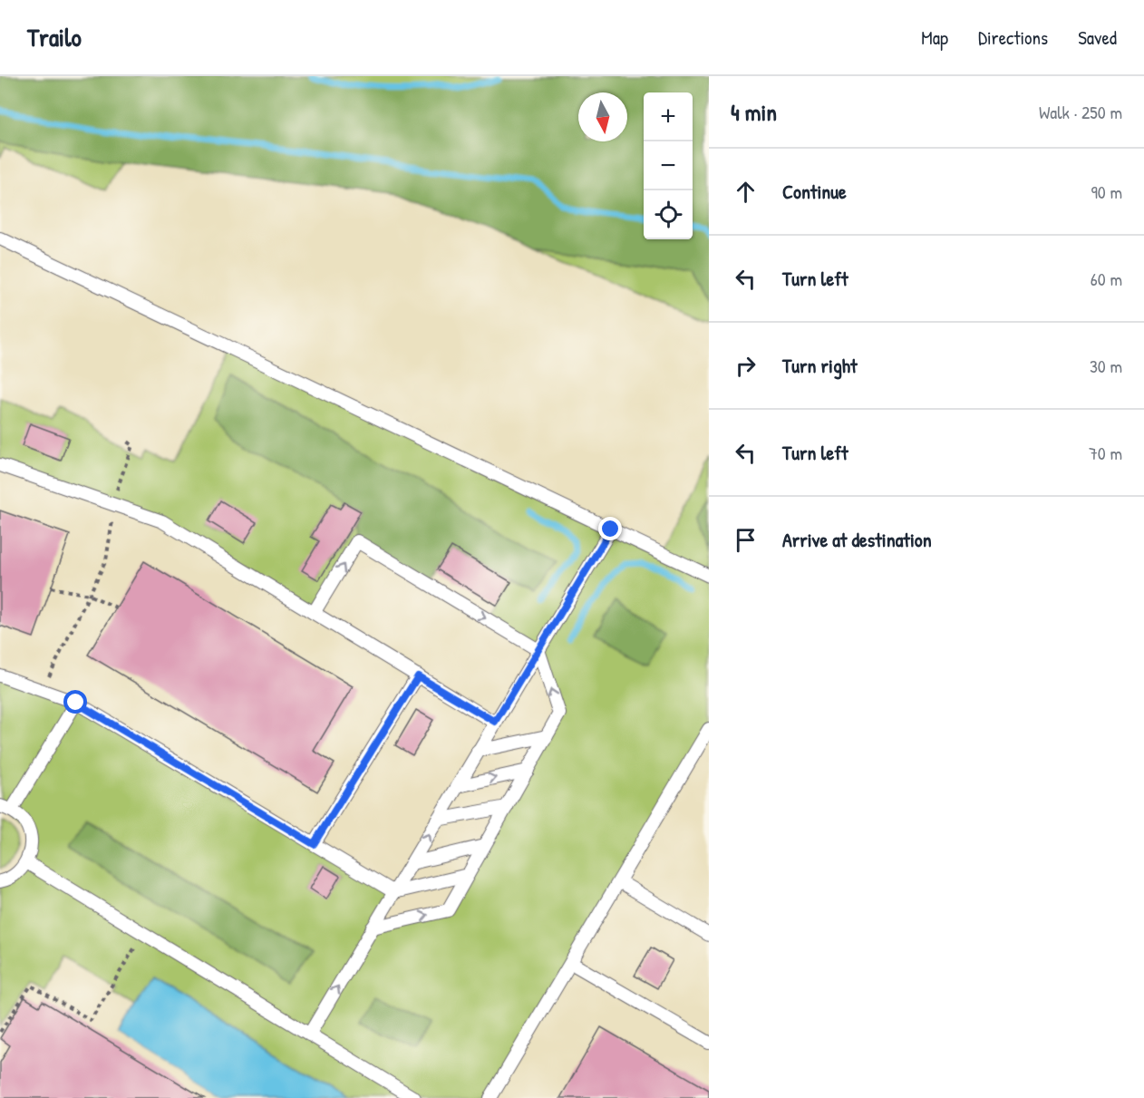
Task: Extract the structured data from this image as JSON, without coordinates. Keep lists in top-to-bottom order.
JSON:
{
  "north": "bottom",
  "page": {
    "header": "Trailo",
    "nav": ["Map", "Directions", "Saved"],
    "heading": ["4 min", "Walk · 250 m"],
    "map_buttons": ["+", "−"],
    "list": [
      ["Continue", "90 m"],
      ["Turn left", "60 m"],
      ["Turn right", "30 m"],
      ["Turn left", "70 m"],
      "Arrive at destination"
    ]
  }
}
